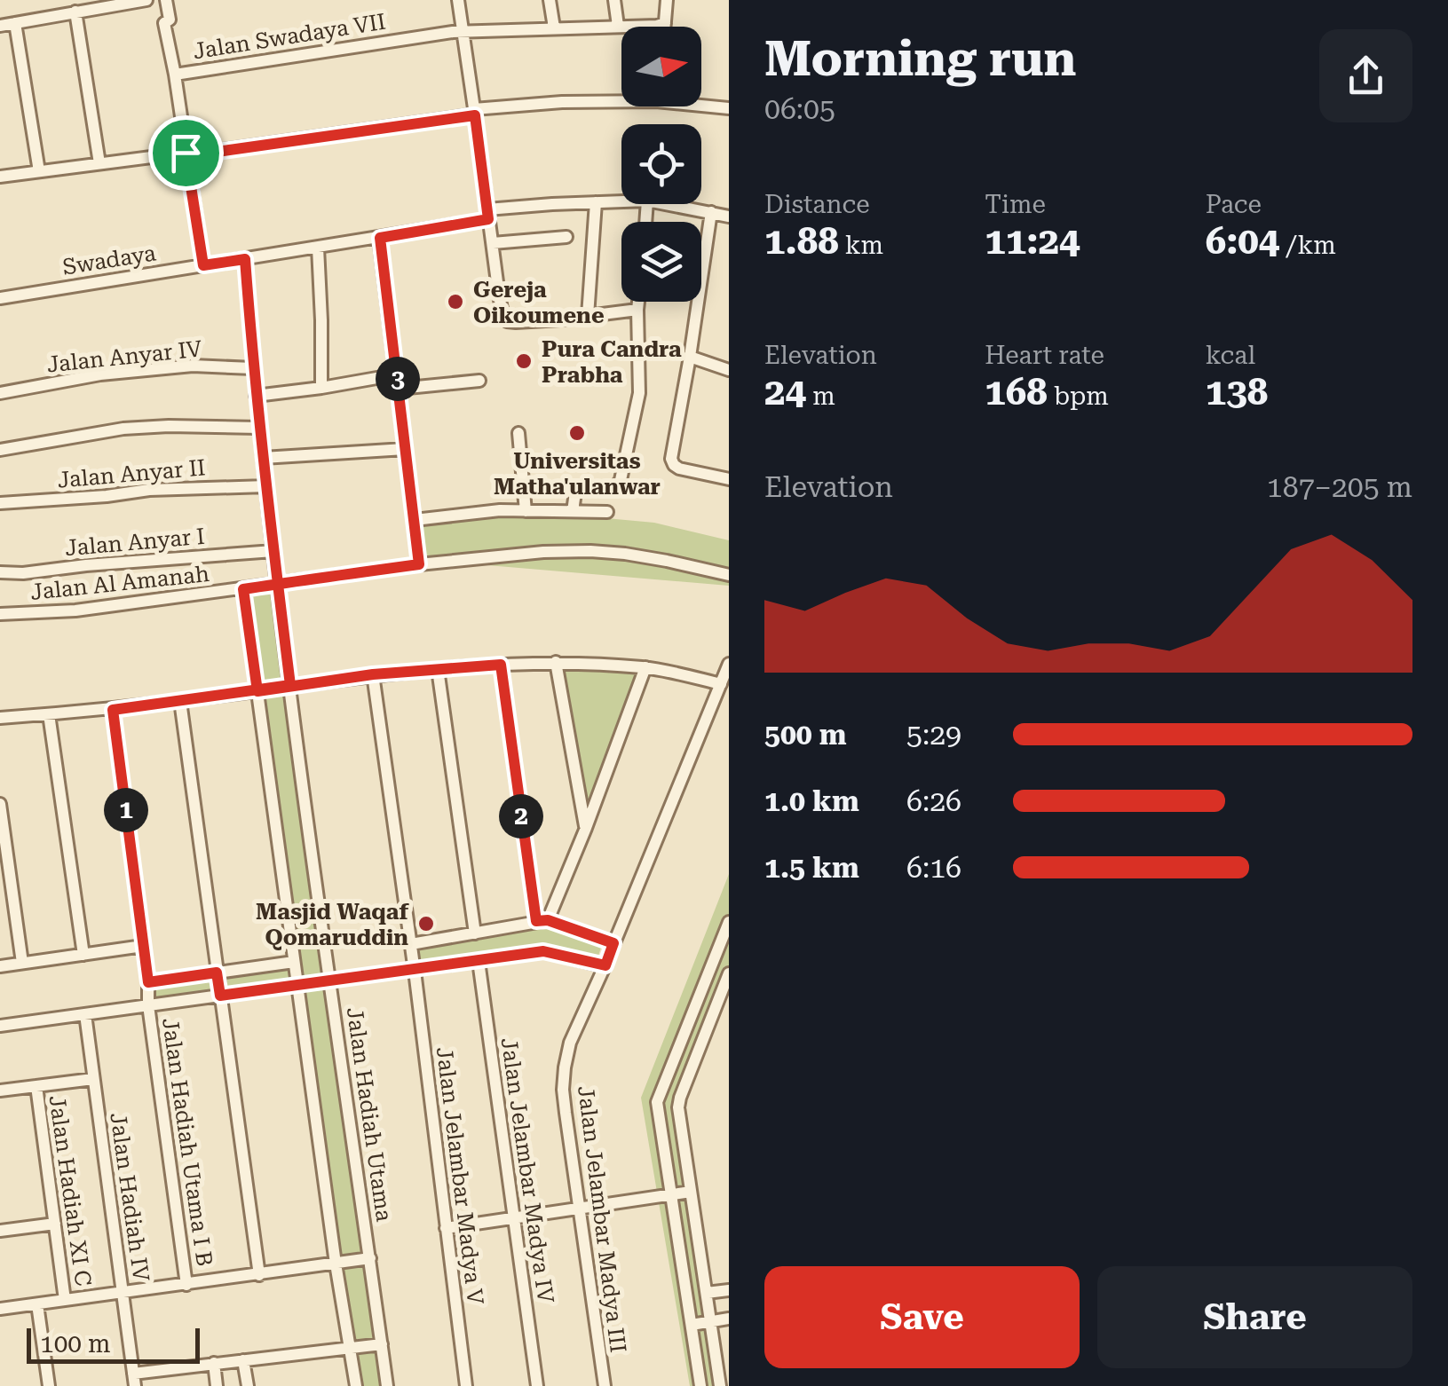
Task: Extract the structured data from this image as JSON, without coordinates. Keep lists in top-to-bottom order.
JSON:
{
  "streets": {
    "street": [
      "Jalan Swadaya VII",
      "Swadaya",
      "Jalan Anyar IV",
      "Jalan Anyar II",
      "Jalan Anyar I",
      "Jalan Al Amanah",
      "Jalan Hadiah Utama",
      "Jalan Hadiah Utama I B",
      "Jalan Jelambar Madya IV",
      "Jalan Jelambar Madya V",
      "Jalan Hadiah XI C",
      "Jalan Hadiah IV",
      "Jalan Jelambar Madya III"
    ]
  },
  "crossings": [
    ["Swadaya", "Jalan Hadiah Utama"],
    ["Jalan Anyar IV", "Jalan Hadiah Utama"],
    ["Jalan Anyar II", "Jalan Hadiah Utama"],
    ["Jalan Anyar I", "Jalan Hadiah Utama"],
    ["Jalan Al Amanah", "Jalan Hadiah Utama"]
  ],
  "places": [
    "Gereja Oikoumene",
    "Pura Candra Prabha",
    "Universitas Matha'ulanwar",
    "Masjid Waqaf Qomaruddin"
  ],
  "scale_bar": "100 m",
  "north": "right",
  "page": {
    "heading": ["Morning run", "06:05"],
    "stats": [
      ["Distance", "1.88 km"],
      ["Time", "11:24"],
      ["Pace", "6:04 /km"],
      ["Elevation", "24 m"],
      ["Heart rate", "168 bpm"],
      ["kcal", "138"]
    ],
    "pins": ["3", "1", "2"],
    "chart": ["Elevation", "187–205 m"],
    "list": [
      {
        "name": "500 m",
        "note": "5:29"
      },
      {
        "name": "1.0 km",
        "note": "6:26"
      },
      {
        "name": "1.5 km",
        "note": "6:16"
      }
    ],
    "buttons": ["Save", "Share"],
    "scale": "100 m"
  }
}
